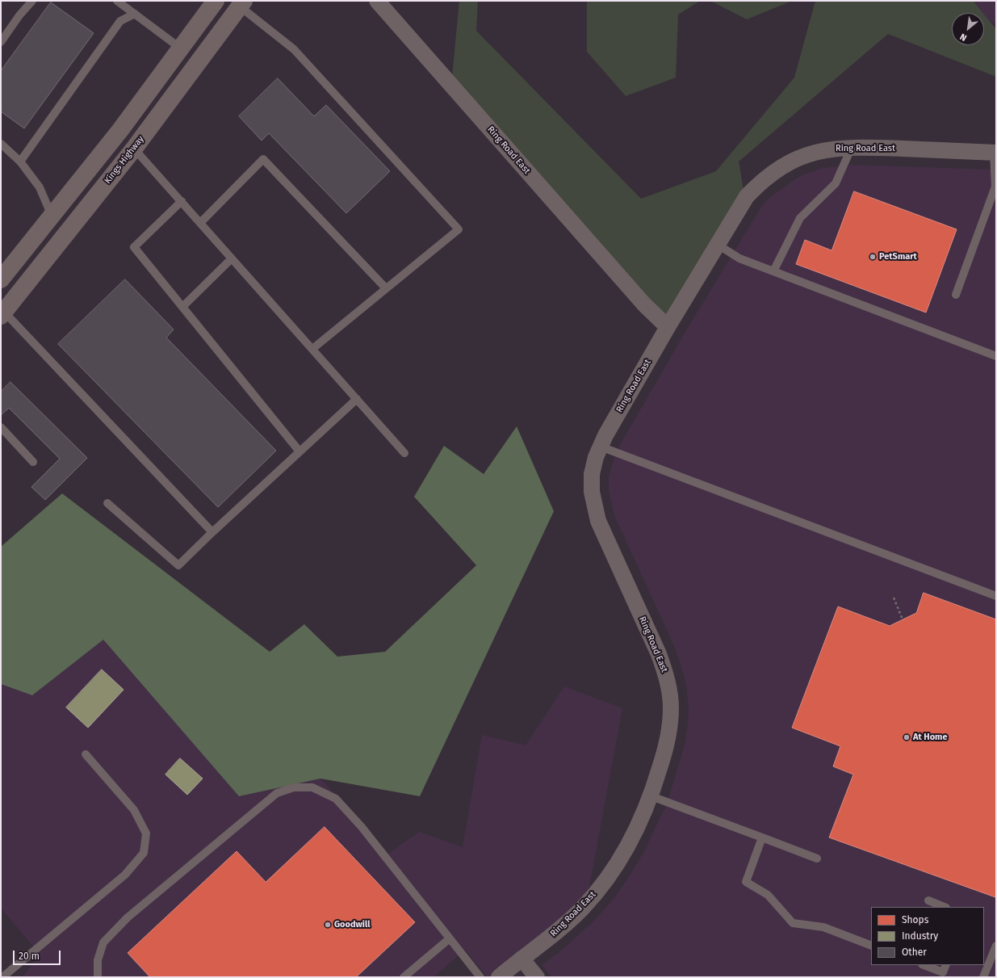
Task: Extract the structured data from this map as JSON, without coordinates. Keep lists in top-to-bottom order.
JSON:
{
  "streets": {
    "main road": ["Kings Highway"],
    "street": ["Ring Road East"]
  },
  "places": ["PetSmart", "At Home", "Goodwill"],
  "legend": ["Shops", "Industry", "Other"],
  "scale_bar": "20 m",
  "north": "bottom left"
}
